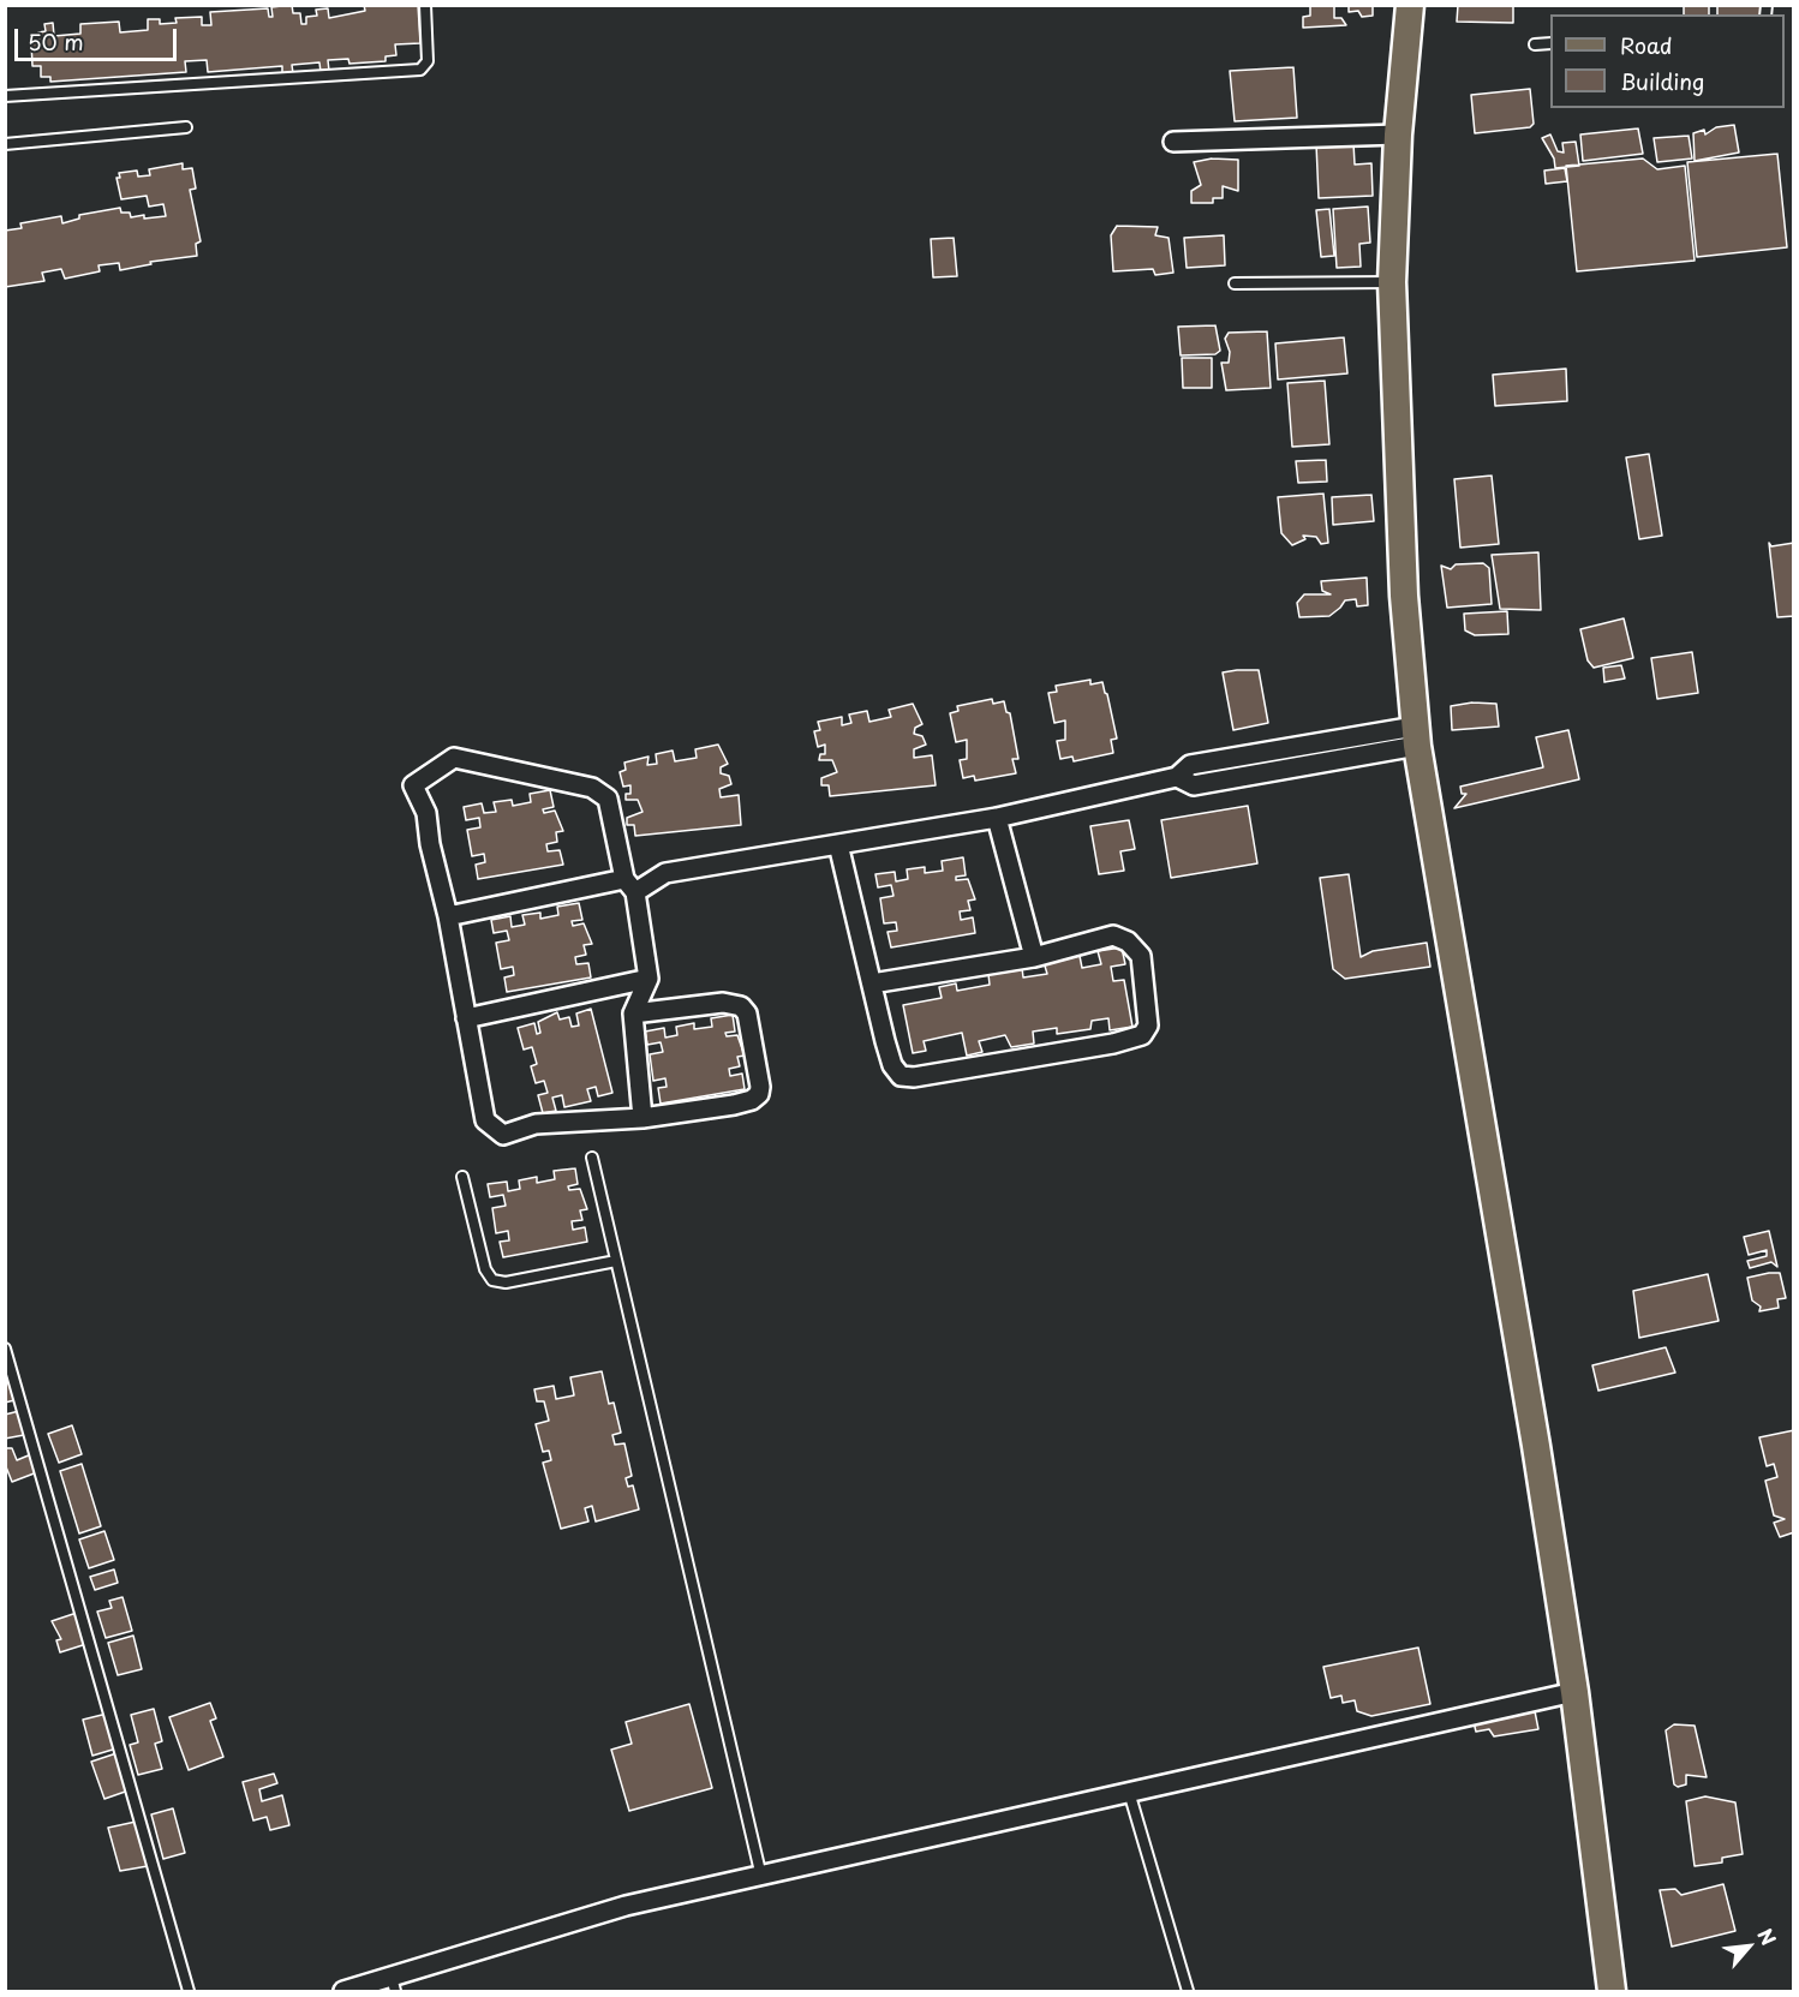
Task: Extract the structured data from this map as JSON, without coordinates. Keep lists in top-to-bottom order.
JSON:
{
  "legend": ["Road", "Building"],
  "scale_bar": "50 m",
  "north": "top right"
}
